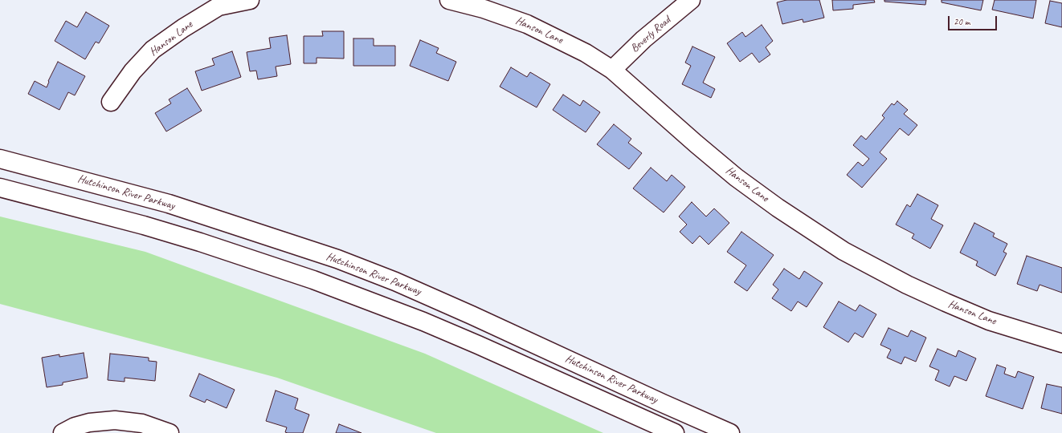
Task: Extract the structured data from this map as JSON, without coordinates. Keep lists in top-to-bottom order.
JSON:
{
  "streets": {
    "main road": ["Hanson Lane", "Beverly Road", "Hutchinson River Parkway"]
  },
  "crossings": [
    ["Hanson Lane", "Beverly Road"]
  ],
  "scale_bar": "20 m"
}
